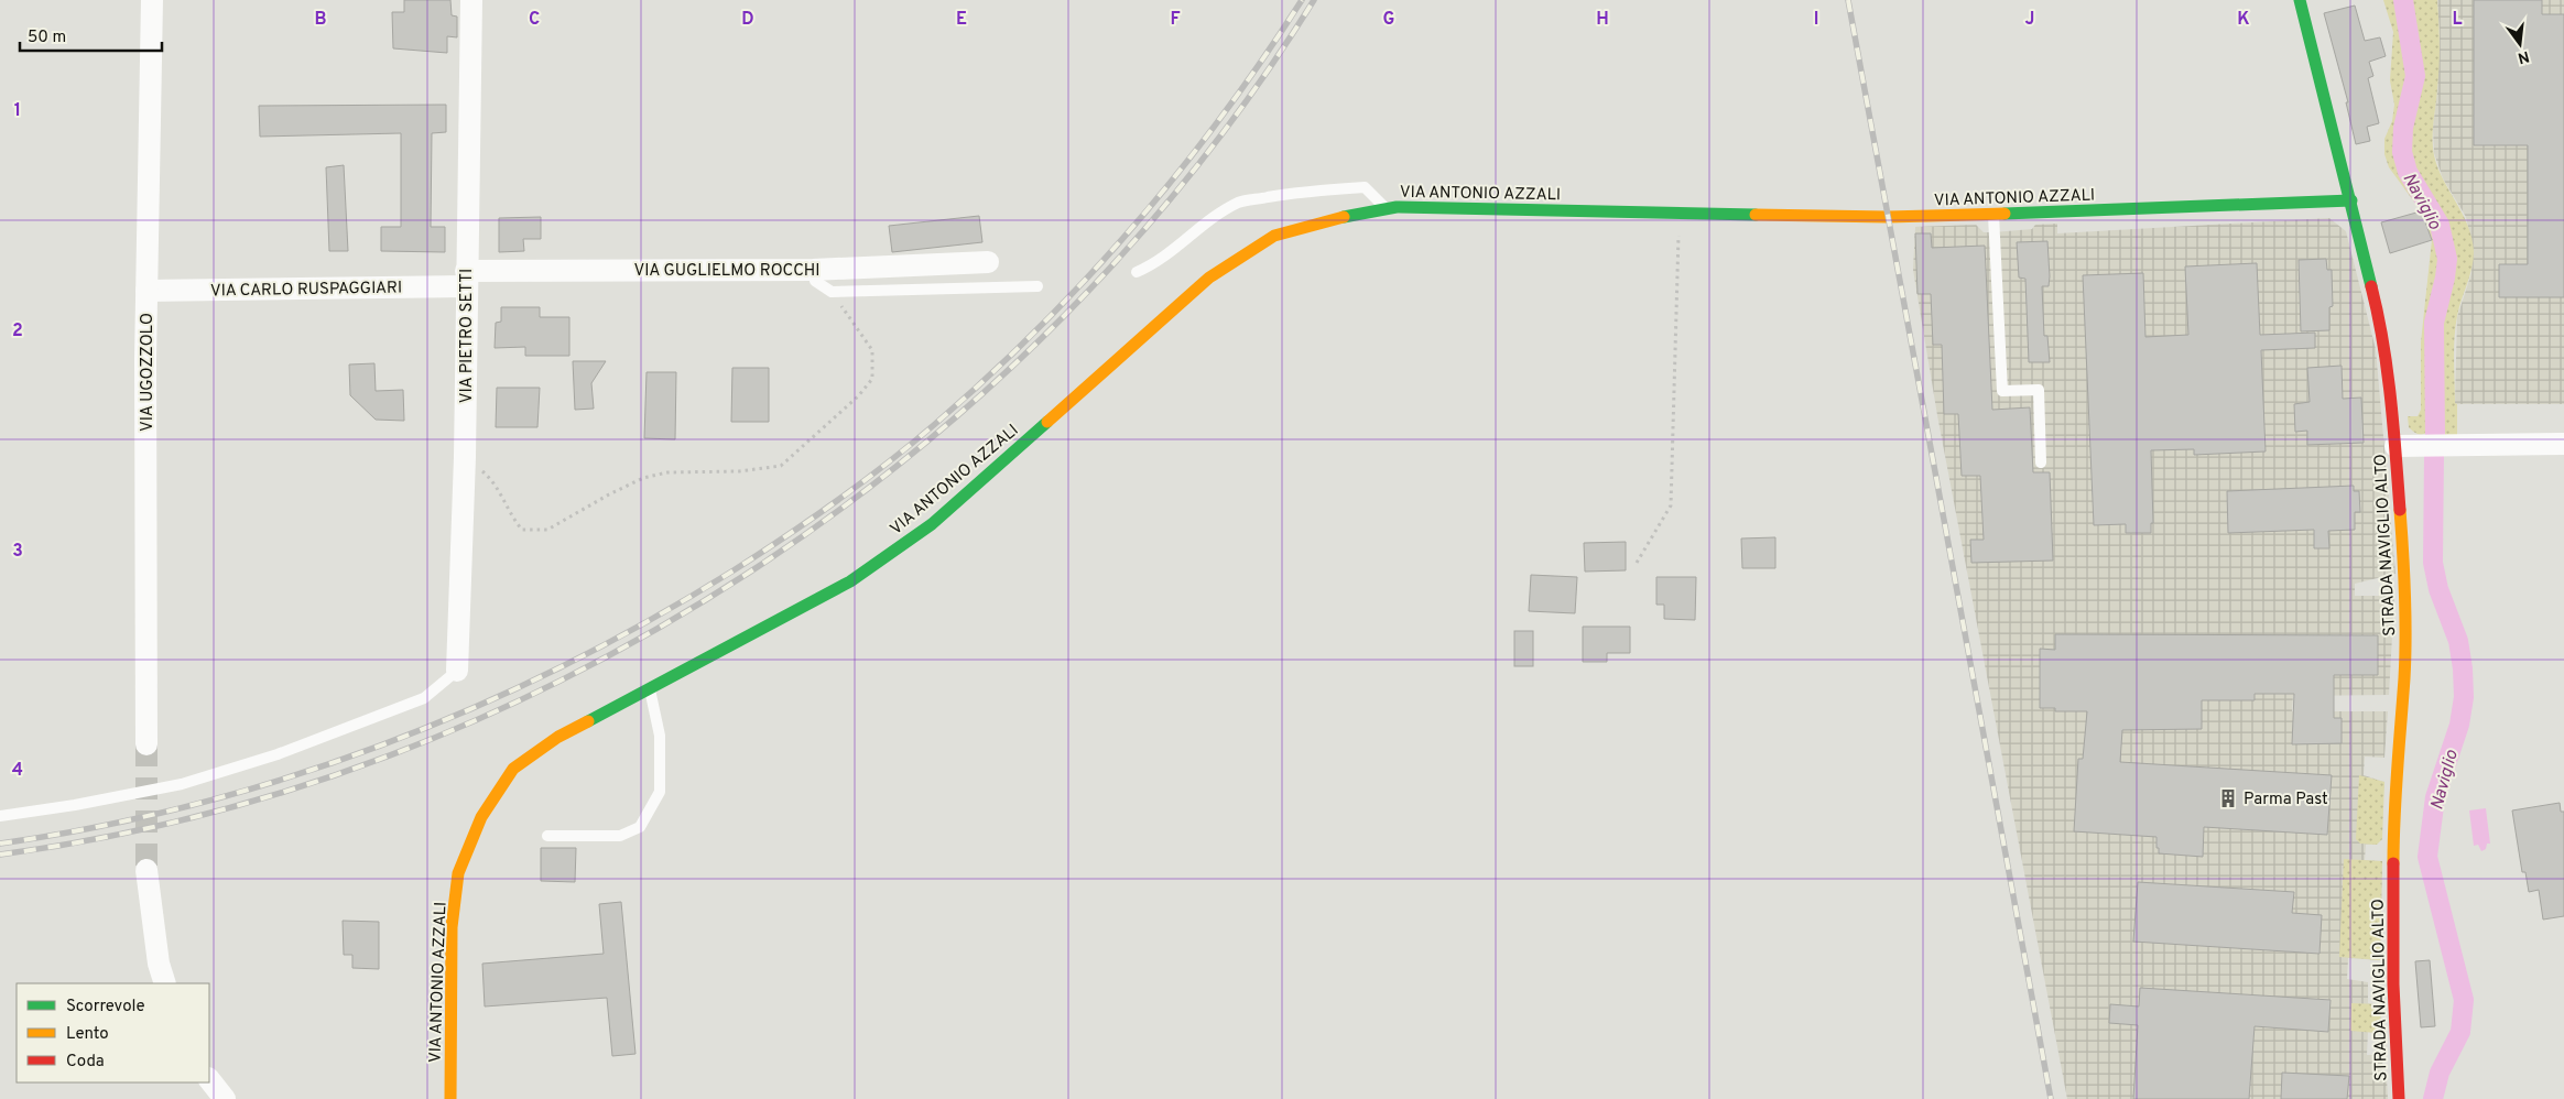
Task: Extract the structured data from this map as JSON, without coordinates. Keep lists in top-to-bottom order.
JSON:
{
  "streets": {
    "street": [
      "VIA ANTONIO AZZALI",
      "VIA GUGLIELMO ROCCHI",
      "VIA CARLO RUSPAGGIARI",
      "VIA PIETRO SETTI",
      "VIA UGOZZOLO",
      "STRADA NAVIGLIO ALTO"
    ]
  },
  "crossings": [
    ["VIA ANTONIO AZZALI", "STRADA NAVIGLIO ALTO"],
    ["VIA GUGLIELMO ROCCHI", "VIA CARLO RUSPAGGIARI"],
    ["VIA GUGLIELMO ROCCHI", "VIA PIETRO SETTI"],
    ["VIA CARLO RUSPAGGIARI", "VIA PIETRO SETTI"],
    ["VIA CARLO RUSPAGGIARI", "VIA UGOZZOLO"]
  ],
  "water": ["Naviglio"],
  "places": {
    "building": ["Parma Past"]
  },
  "legend": ["Scorrevole", "Lento", "Coda"],
  "scale_bar": "50 m",
  "north": "bottom",
  "grid": {
    "columns": [
      "B",
      "C",
      "D",
      "E",
      "F",
      "G",
      "H",
      "I",
      "J",
      "K",
      "L"
    ],
    "rows": [
      "1",
      "2",
      "3",
      "4"
    ]
  }
}
